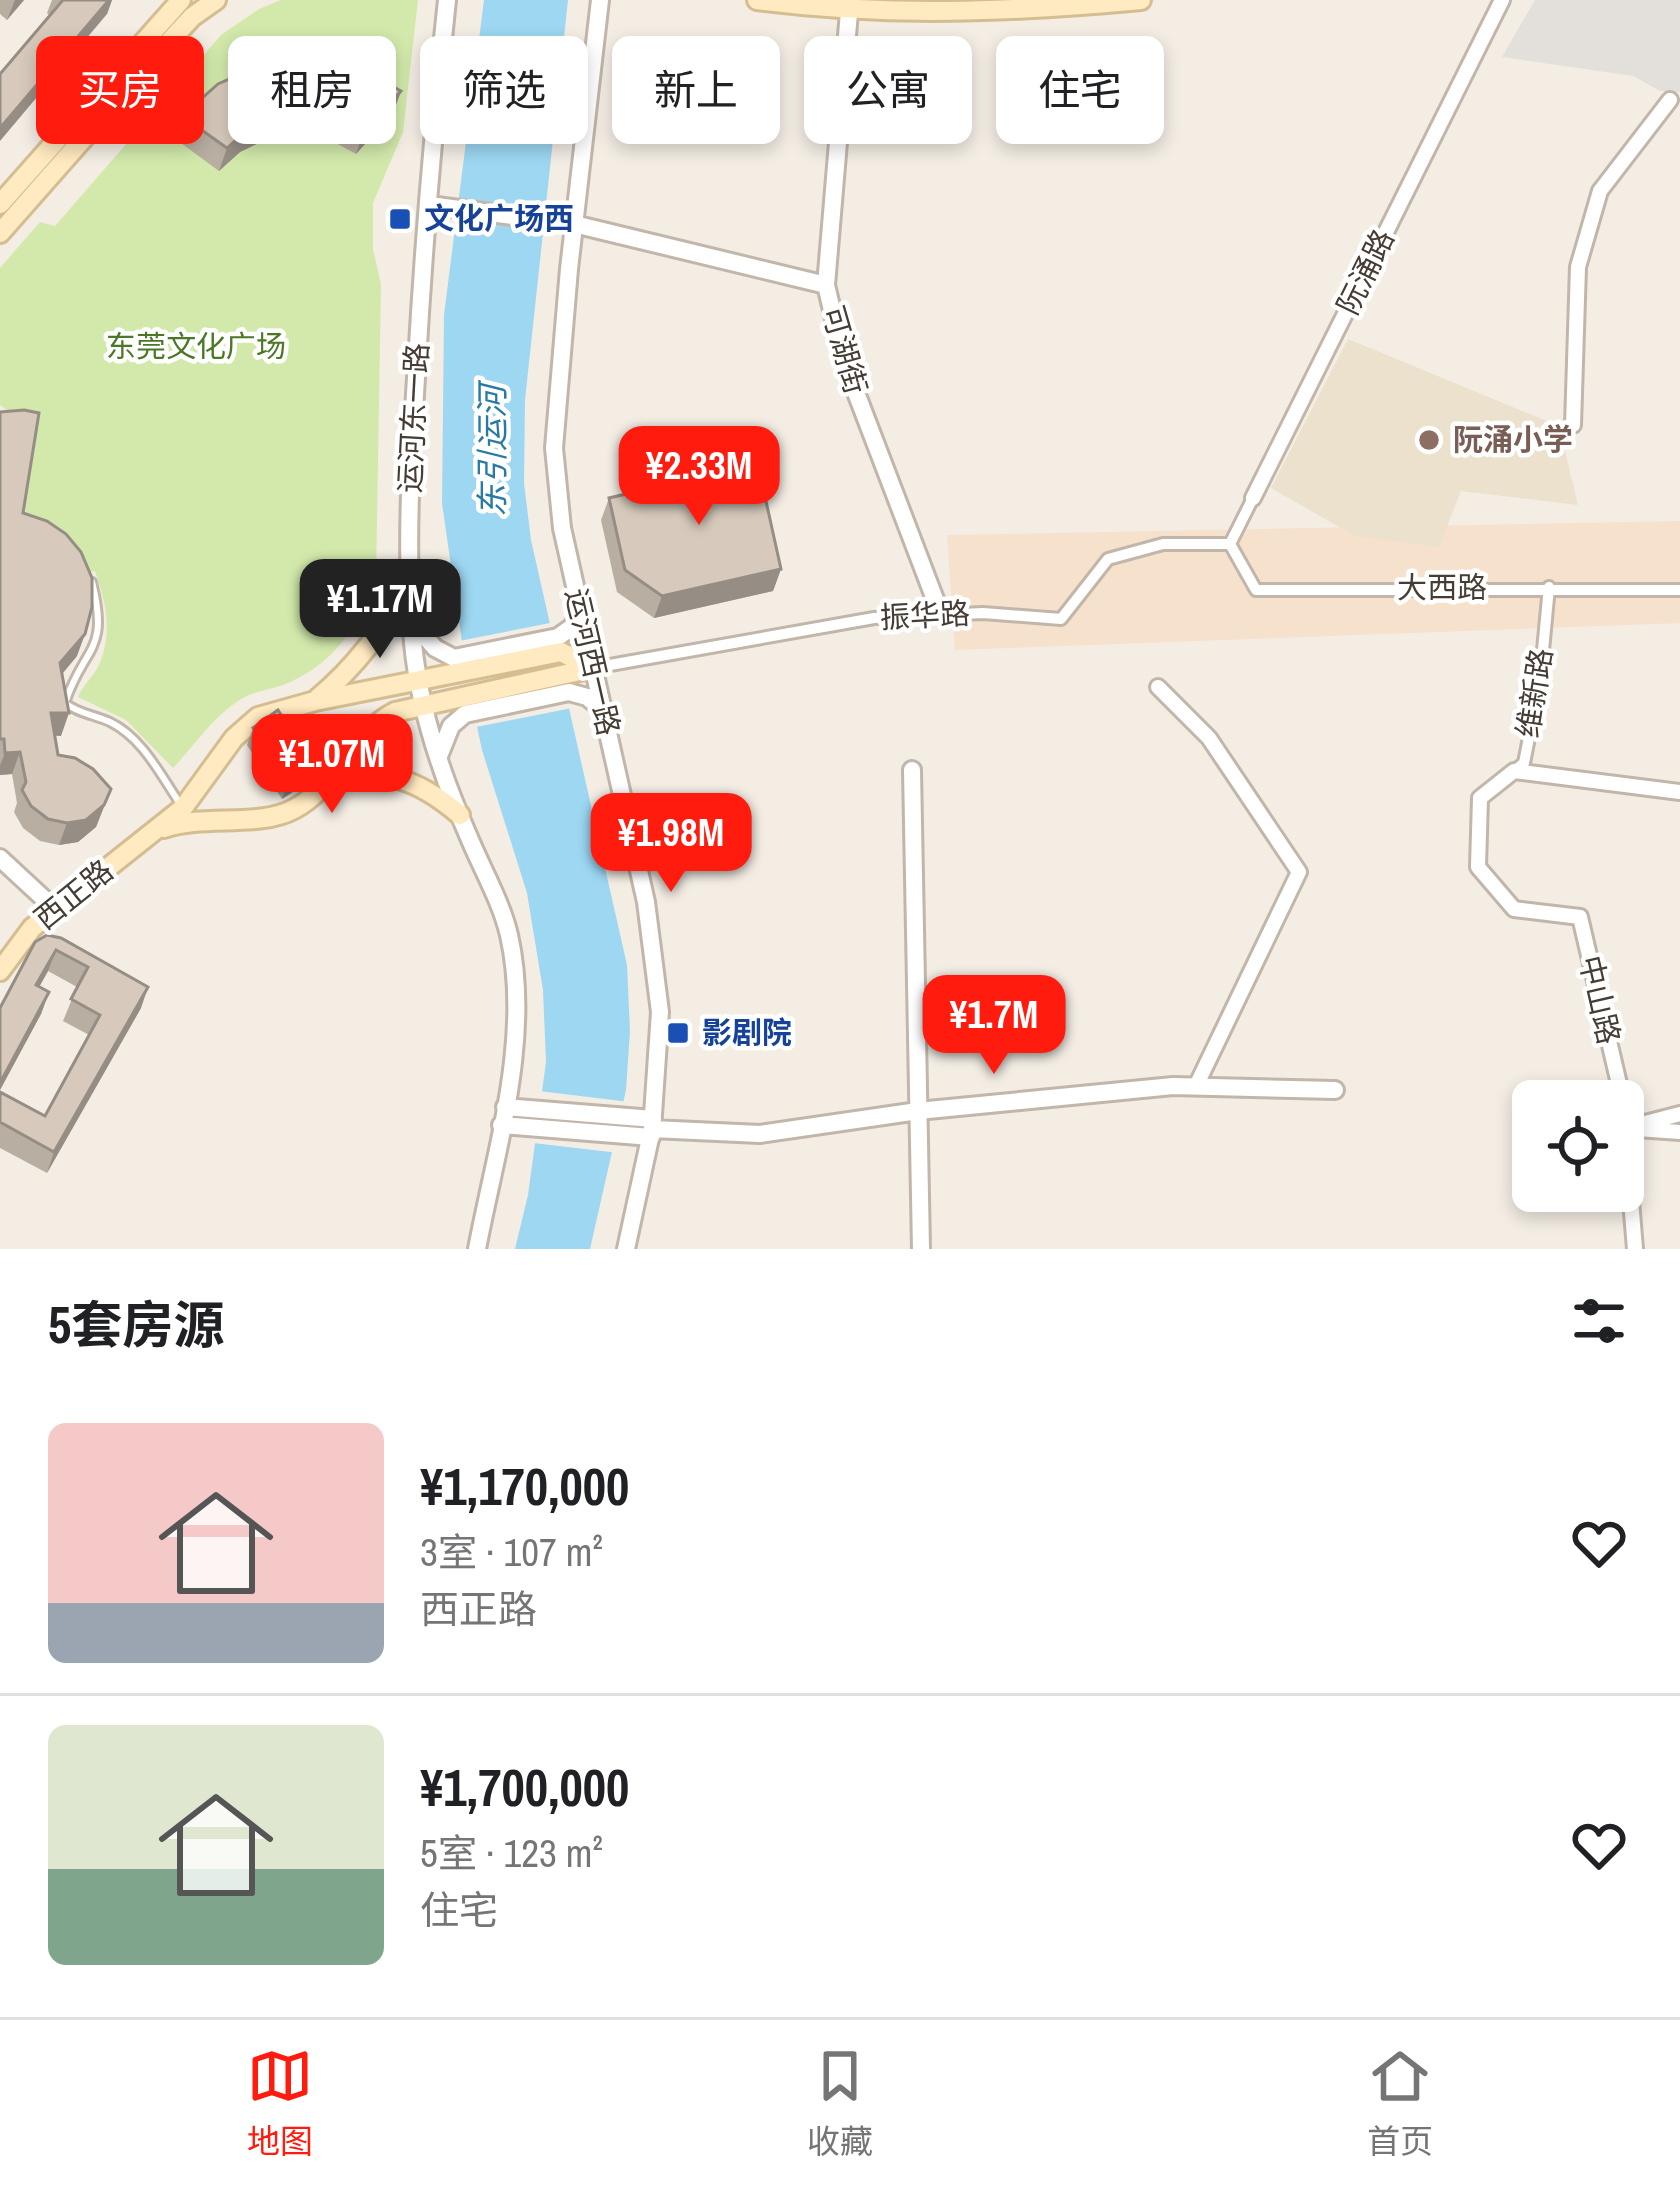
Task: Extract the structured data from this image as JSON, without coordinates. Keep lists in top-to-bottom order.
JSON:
{
  "streets": {
    "main road": ["西正路"],
    "street": [
      "阮涌路",
      "可湖街",
      "运河东一路",
      "大西路",
      "振华路",
      "运河西一路",
      "维新路",
      "中山路"
    ]
  },
  "crossings": [
    ["阮涌路", "大西路"],
    ["阮涌路", "振华路"],
    ["可湖街", "振华路"],
    ["运河东一路", "西正路"],
    ["大西路", "振华路"],
    ["大西路", "维新路"],
    ["振华路", "运河西一路"],
    ["振华路", "西正路"],
    ["运河西一路", "西正路"],
    ["维新路", "中山路"]
  ],
  "water": ["东引运河"],
  "parks": ["东莞文化广场"],
  "places": {
    "transit": ["文化广场西", "影剧院"],
    "other": ["阮涌小学"]
  },
  "page": {
    "chip": [
      "买房",
      "租房",
      "筛选",
      "新上",
      "公寓",
      "住宅"
    ],
    "price": [
      "¥2.33M",
      "¥1.17M",
      "¥1.07M",
      "¥1.98M",
      "¥1.7M"
    ],
    "heading": "5套房源",
    "list": [
      {
        "name": "¥1,170,000",
        "note": "3室 · 107 m² · 西正路"
      },
      {
        "name": "¥1,700,000",
        "note": "5室 · 123 m² · 住宅"
      }
    ],
    "tabs": ["地图", "收藏", "首页"]
  }
}
